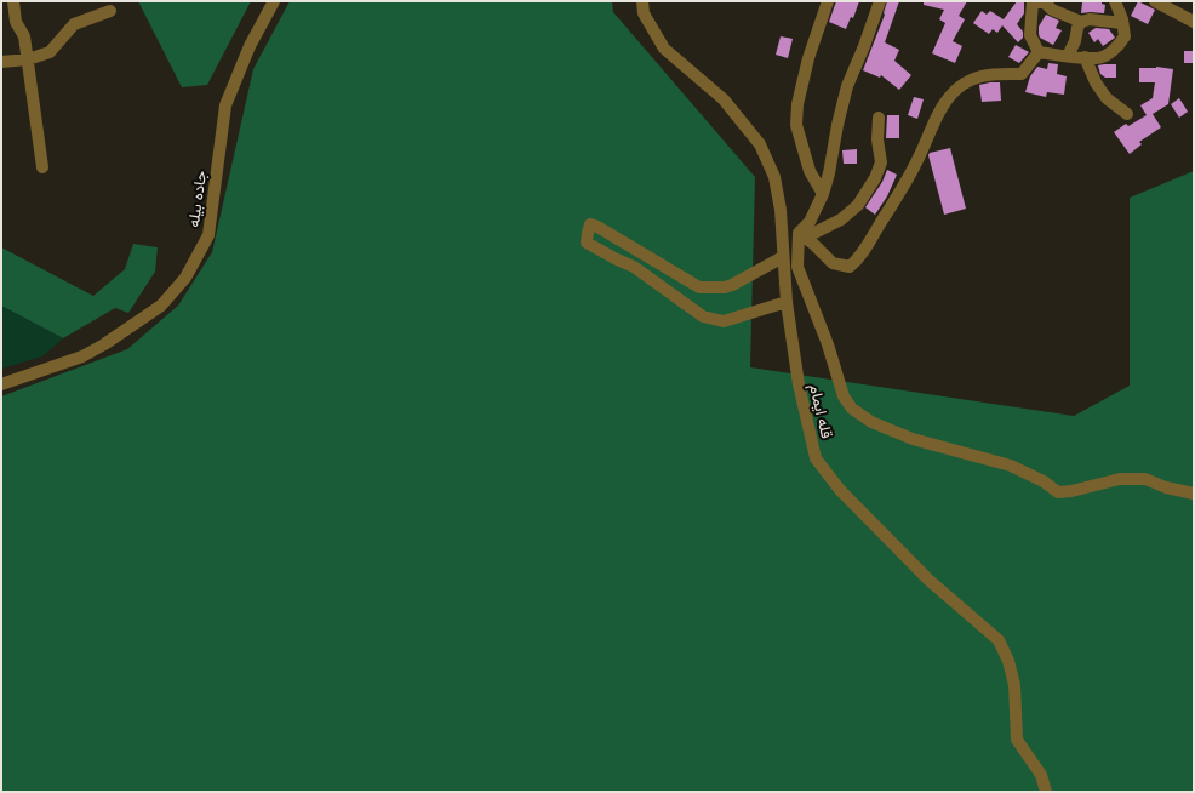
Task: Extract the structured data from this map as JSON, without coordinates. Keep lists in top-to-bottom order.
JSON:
{
  "streets": {
    "street": ["جاده بیله", "قله ایمام"]
  }
}
